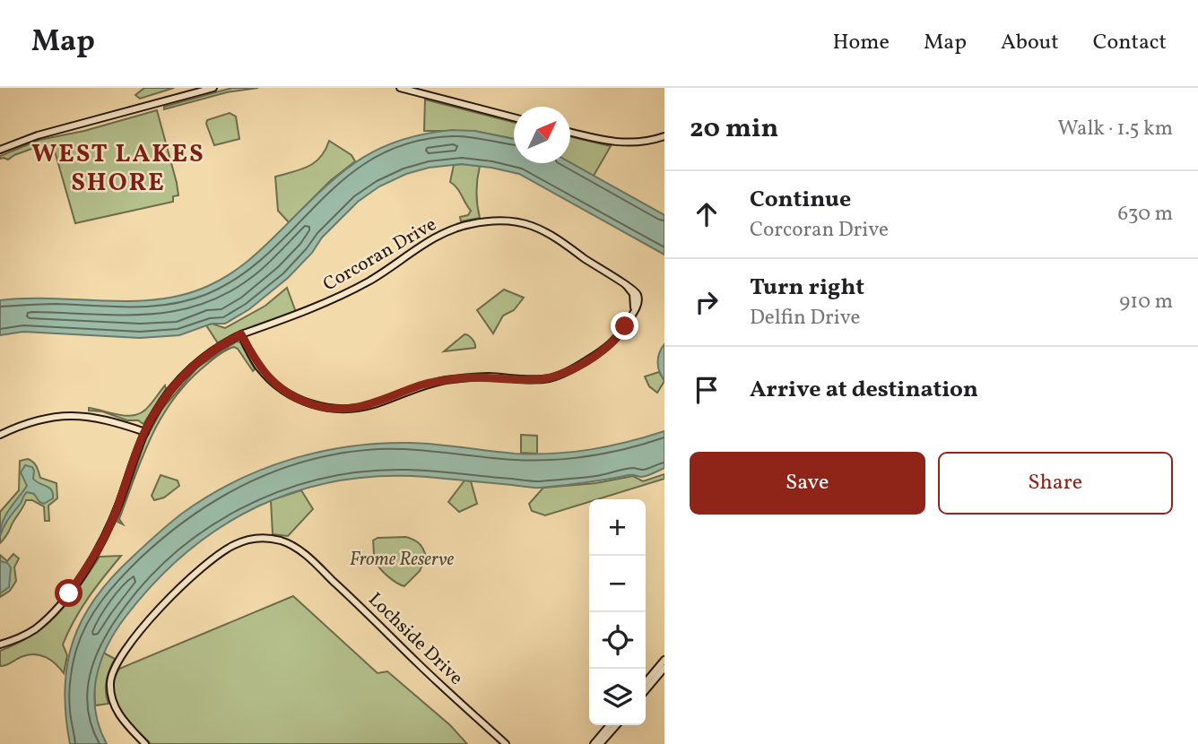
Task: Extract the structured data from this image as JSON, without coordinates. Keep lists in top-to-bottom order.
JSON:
{
  "streets": {
    "street": ["Corcoran Drive", "Lochside Drive"]
  },
  "districts": ["WEST LAKES SHORE"],
  "parks": ["Frome Reserve"],
  "north": "top right",
  "page": {
    "header": "Map",
    "nav": [
      "Home",
      "Map",
      "About",
      "Contact"
    ],
    "heading": ["20 min", "Walk · 1.5 km"],
    "list": [
      ["Continue", "Corcoran Drive", "630 m"],
      ["Turn right", "Delfin Drive", "910 m"],
      "Arrive at destination"
    ],
    "buttons": ["Save", "Share"],
    "map_buttons": ["+", "−"]
  }
}
